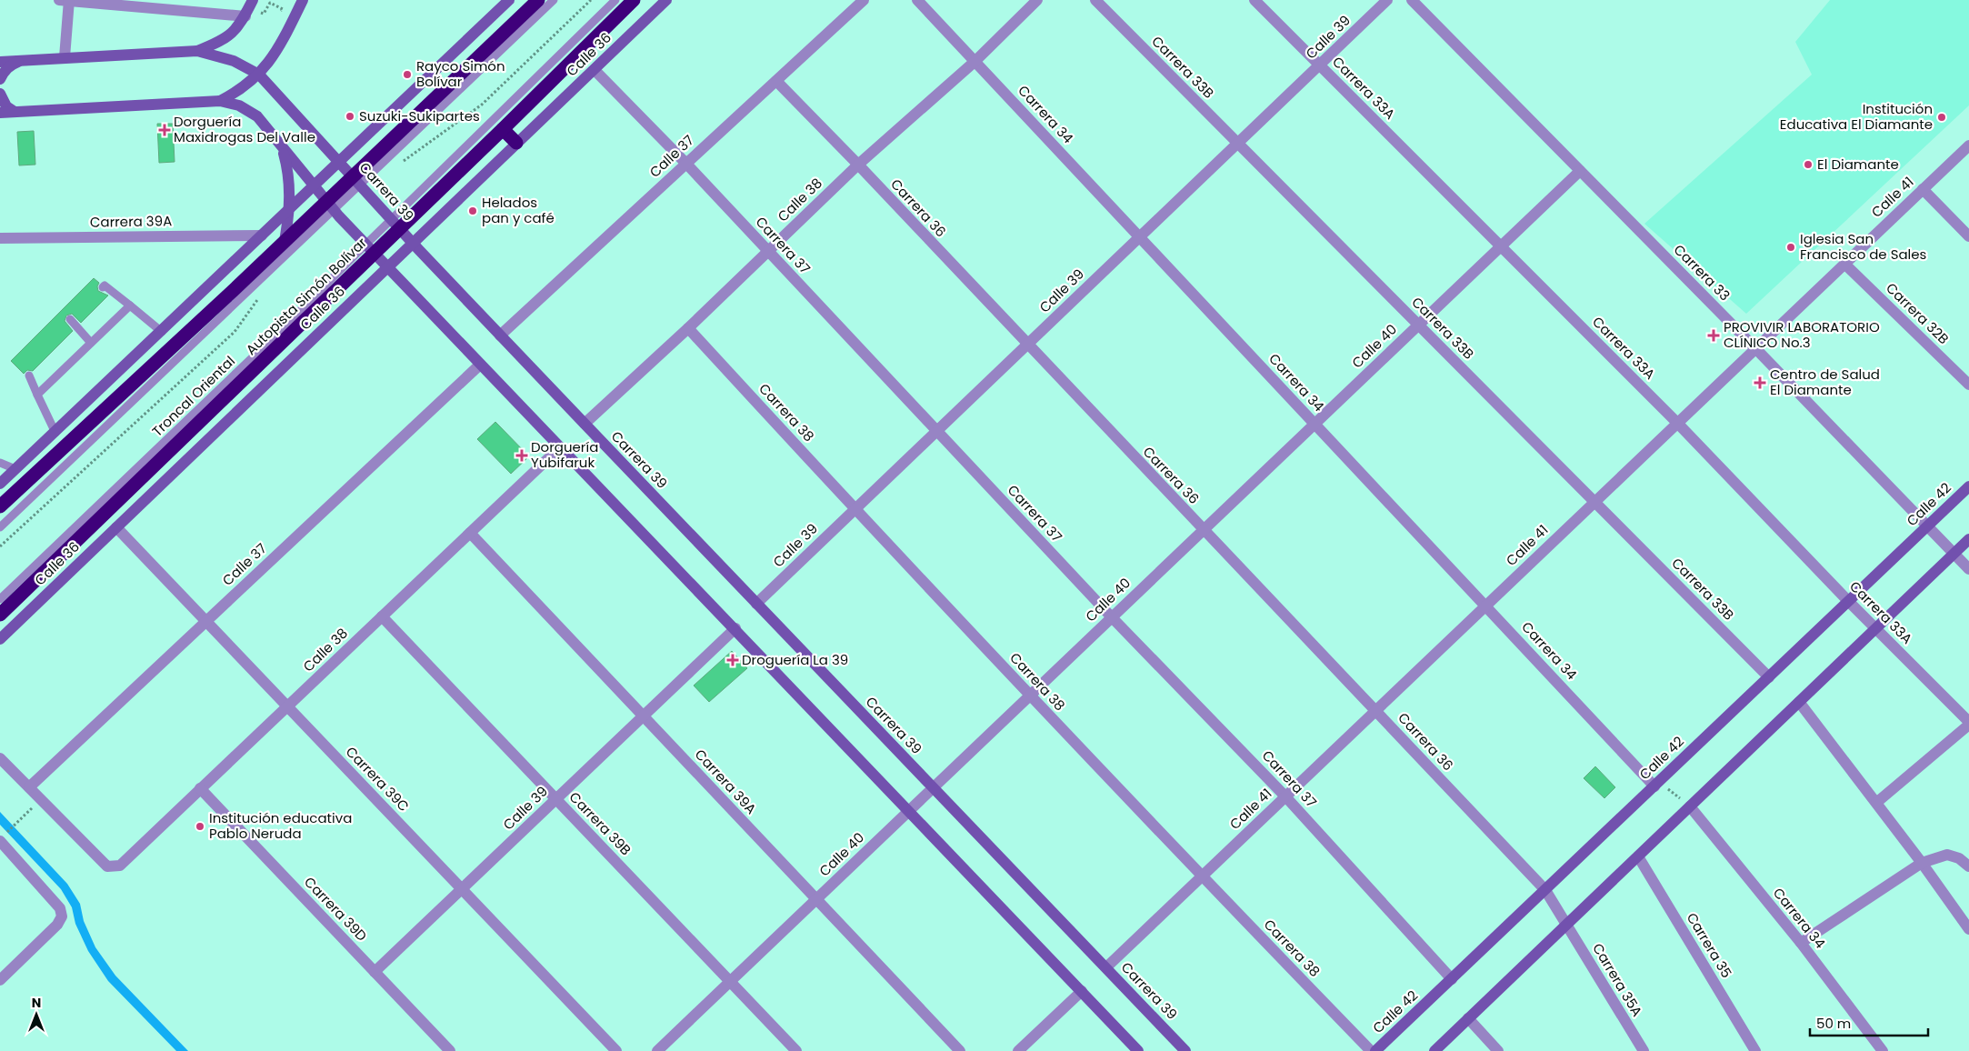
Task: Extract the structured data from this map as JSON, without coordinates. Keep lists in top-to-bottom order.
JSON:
{
  "streets": {
    "highway": ["Autopista Simón Bolívar"],
    "main road": ["Calle 36", "Carrera 39", "Calle 42"],
    "street": [
      "Calle 39",
      "Carrera 33B",
      "Carrera 33A",
      "Carrera 34",
      "Calle 37",
      "Calle 41",
      "Calle 38",
      "Carrera 36",
      "Carrera 39A",
      "Carrera 37",
      "Carrera 33",
      "Carrera 32B",
      "Calle 40",
      "Carrera 38",
      "Carrera 39C",
      "Carrera 39B",
      "Carrera 39D",
      "Carrera 35",
      "Carrera 35A"
    ],
    "lane": ["Troncal Oriental"]
  },
  "crossings": [
    ["Calle 39", "Carrera 33B"],
    ["Calle 39", "Carrera 33A"],
    ["Calle 39", "Carrera 34"],
    ["Calle 39", "Carrera 39"],
    ["Calle 39", "Carrera 36"],
    ["Calle 39", "Carrera 39A"],
    ["Calle 39", "Carrera 37"],
    ["Calle 39", "Carrera 38"],
    ["Calle 39", "Carrera 39C"],
    ["Calle 39", "Carrera 39B"],
    ["Calle 39", "Carrera 39D"],
    ["Calle 36", "Carrera 39"],
    ["Calle 36", "Carrera 37"],
    ["Calle 36", "Carrera 39C"],
    ["Carrera 33B", "Calle 41"],
    ["Carrera 33B", "Calle 40"],
    ["Carrera 33B", "Calle 42"],
    ["Carrera 33A", "Calle 41"],
    ["Carrera 33A", "Calle 40"],
    ["Carrera 33A", "Calle 42"],
    ["Carrera 34", "Calle 41"],
    ["Carrera 34", "Calle 38"],
    ["Carrera 34", "Calle 40"],
    ["Carrera 34", "Calle 42"],
    ["Calle 37", "Carrera 39"],
    ["Calle 37", "Calle 38"],
    ["Calle 37", "Carrera 36"],
    ["Calle 37", "Carrera 37"],
    ["Calle 37", "Carrera 39C"],
    ["Carrera 39", "Calle 41"],
    ["Carrera 39", "Calle 38"],
    ["Carrera 39", "Autopista Simón Bolívar"],
    ["Carrera 39", "Calle 40"],
    ["Calle 41", "Carrera 36"],
    ["Calle 41", "Carrera 37"],
    ["Calle 41", "Carrera 33"],
    ["Calle 41", "Carrera 32B"],
    ["Calle 41", "Carrera 38"],
    ["Calle 38", "Carrera 36"],
    ["Calle 38", "Carrera 39A"],
    ["Calle 38", "Carrera 37"],
    ["Calle 38", "Carrera 38"],
    ["Calle 38", "Carrera 39C"],
    ["Calle 38", "Carrera 39B"],
    ["Calle 38", "Carrera 39D"],
    ["Carrera 36", "Calle 40"],
    ["Carrera 36", "Calle 42"],
    ["Carrera 39A", "Calle 40"],
    ["Carrera 37", "Calle 40"],
    ["Carrera 37", "Calle 42"],
    ["Carrera 33", "Calle 40"],
    ["Carrera 33", "Calle 42"],
    ["Autopista Simón Bolívar", "Troncal Oriental"],
    ["Calle 40", "Carrera 38"],
    ["Calle 40", "Carrera 39B"]
  ],
  "places": {
    "other": [
      "Rayco Simón Bolívar",
      "Suzuki-Sukipartes",
      "Institución Educativa El Diamante",
      "El Diamante",
      "Helados pan y café",
      "Iglesia San Francisco de Sales",
      "Institución educativa Pablo Neruda"
    ],
    "health": [
      "Dorguería Maxidrogas Del Valle",
      "PROVIVIR LABORATORIO CLÍNICO No.3",
      "Centro de Salud El Diamante",
      "Dorguería Yubifaruk",
      "Droguería La 39"
    ]
  },
  "scale_bar": "50 m",
  "north": "top"
}
